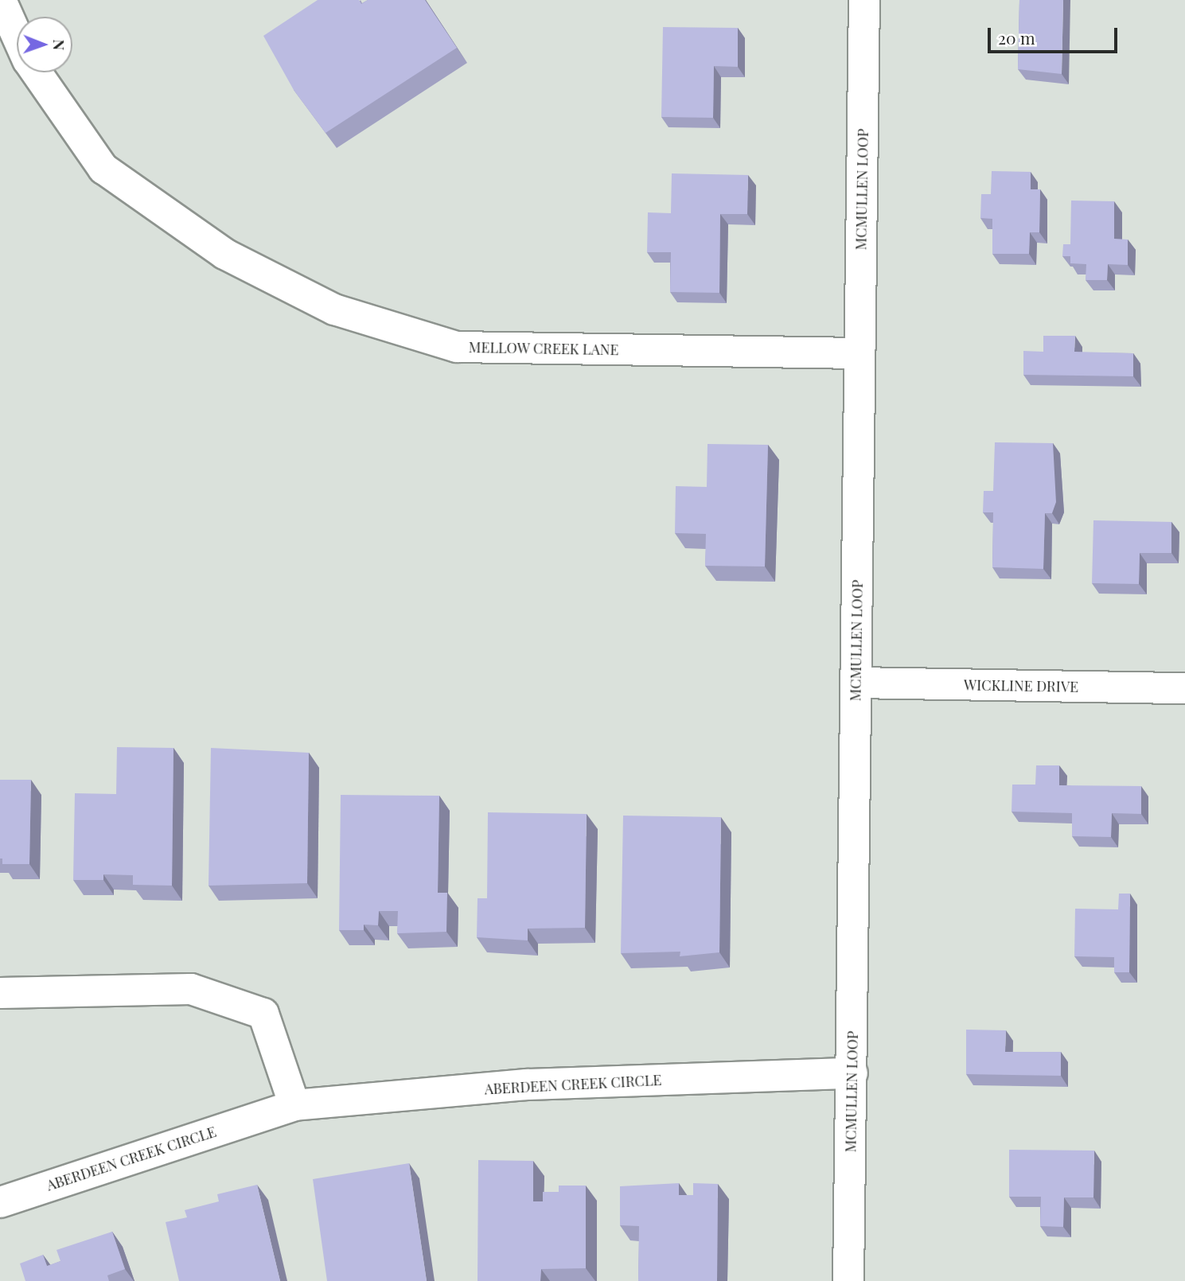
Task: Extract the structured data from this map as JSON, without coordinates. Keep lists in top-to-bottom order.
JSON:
{
  "streets": {
    "street": [
      "MCMULLEN LOOP",
      "MELLOW CREEK LANE",
      "WICKLINE DRIVE",
      "ABERDEEN CREEK CIRCLE"
    ]
  },
  "crossings": [
    ["MCMULLEN LOOP", "MELLOW CREEK LANE"],
    ["MCMULLEN LOOP", "WICKLINE DRIVE"],
    ["MCMULLEN LOOP", "ABERDEEN CREEK CIRCLE"]
  ],
  "scale_bar": "20 m",
  "north": "right"
}
